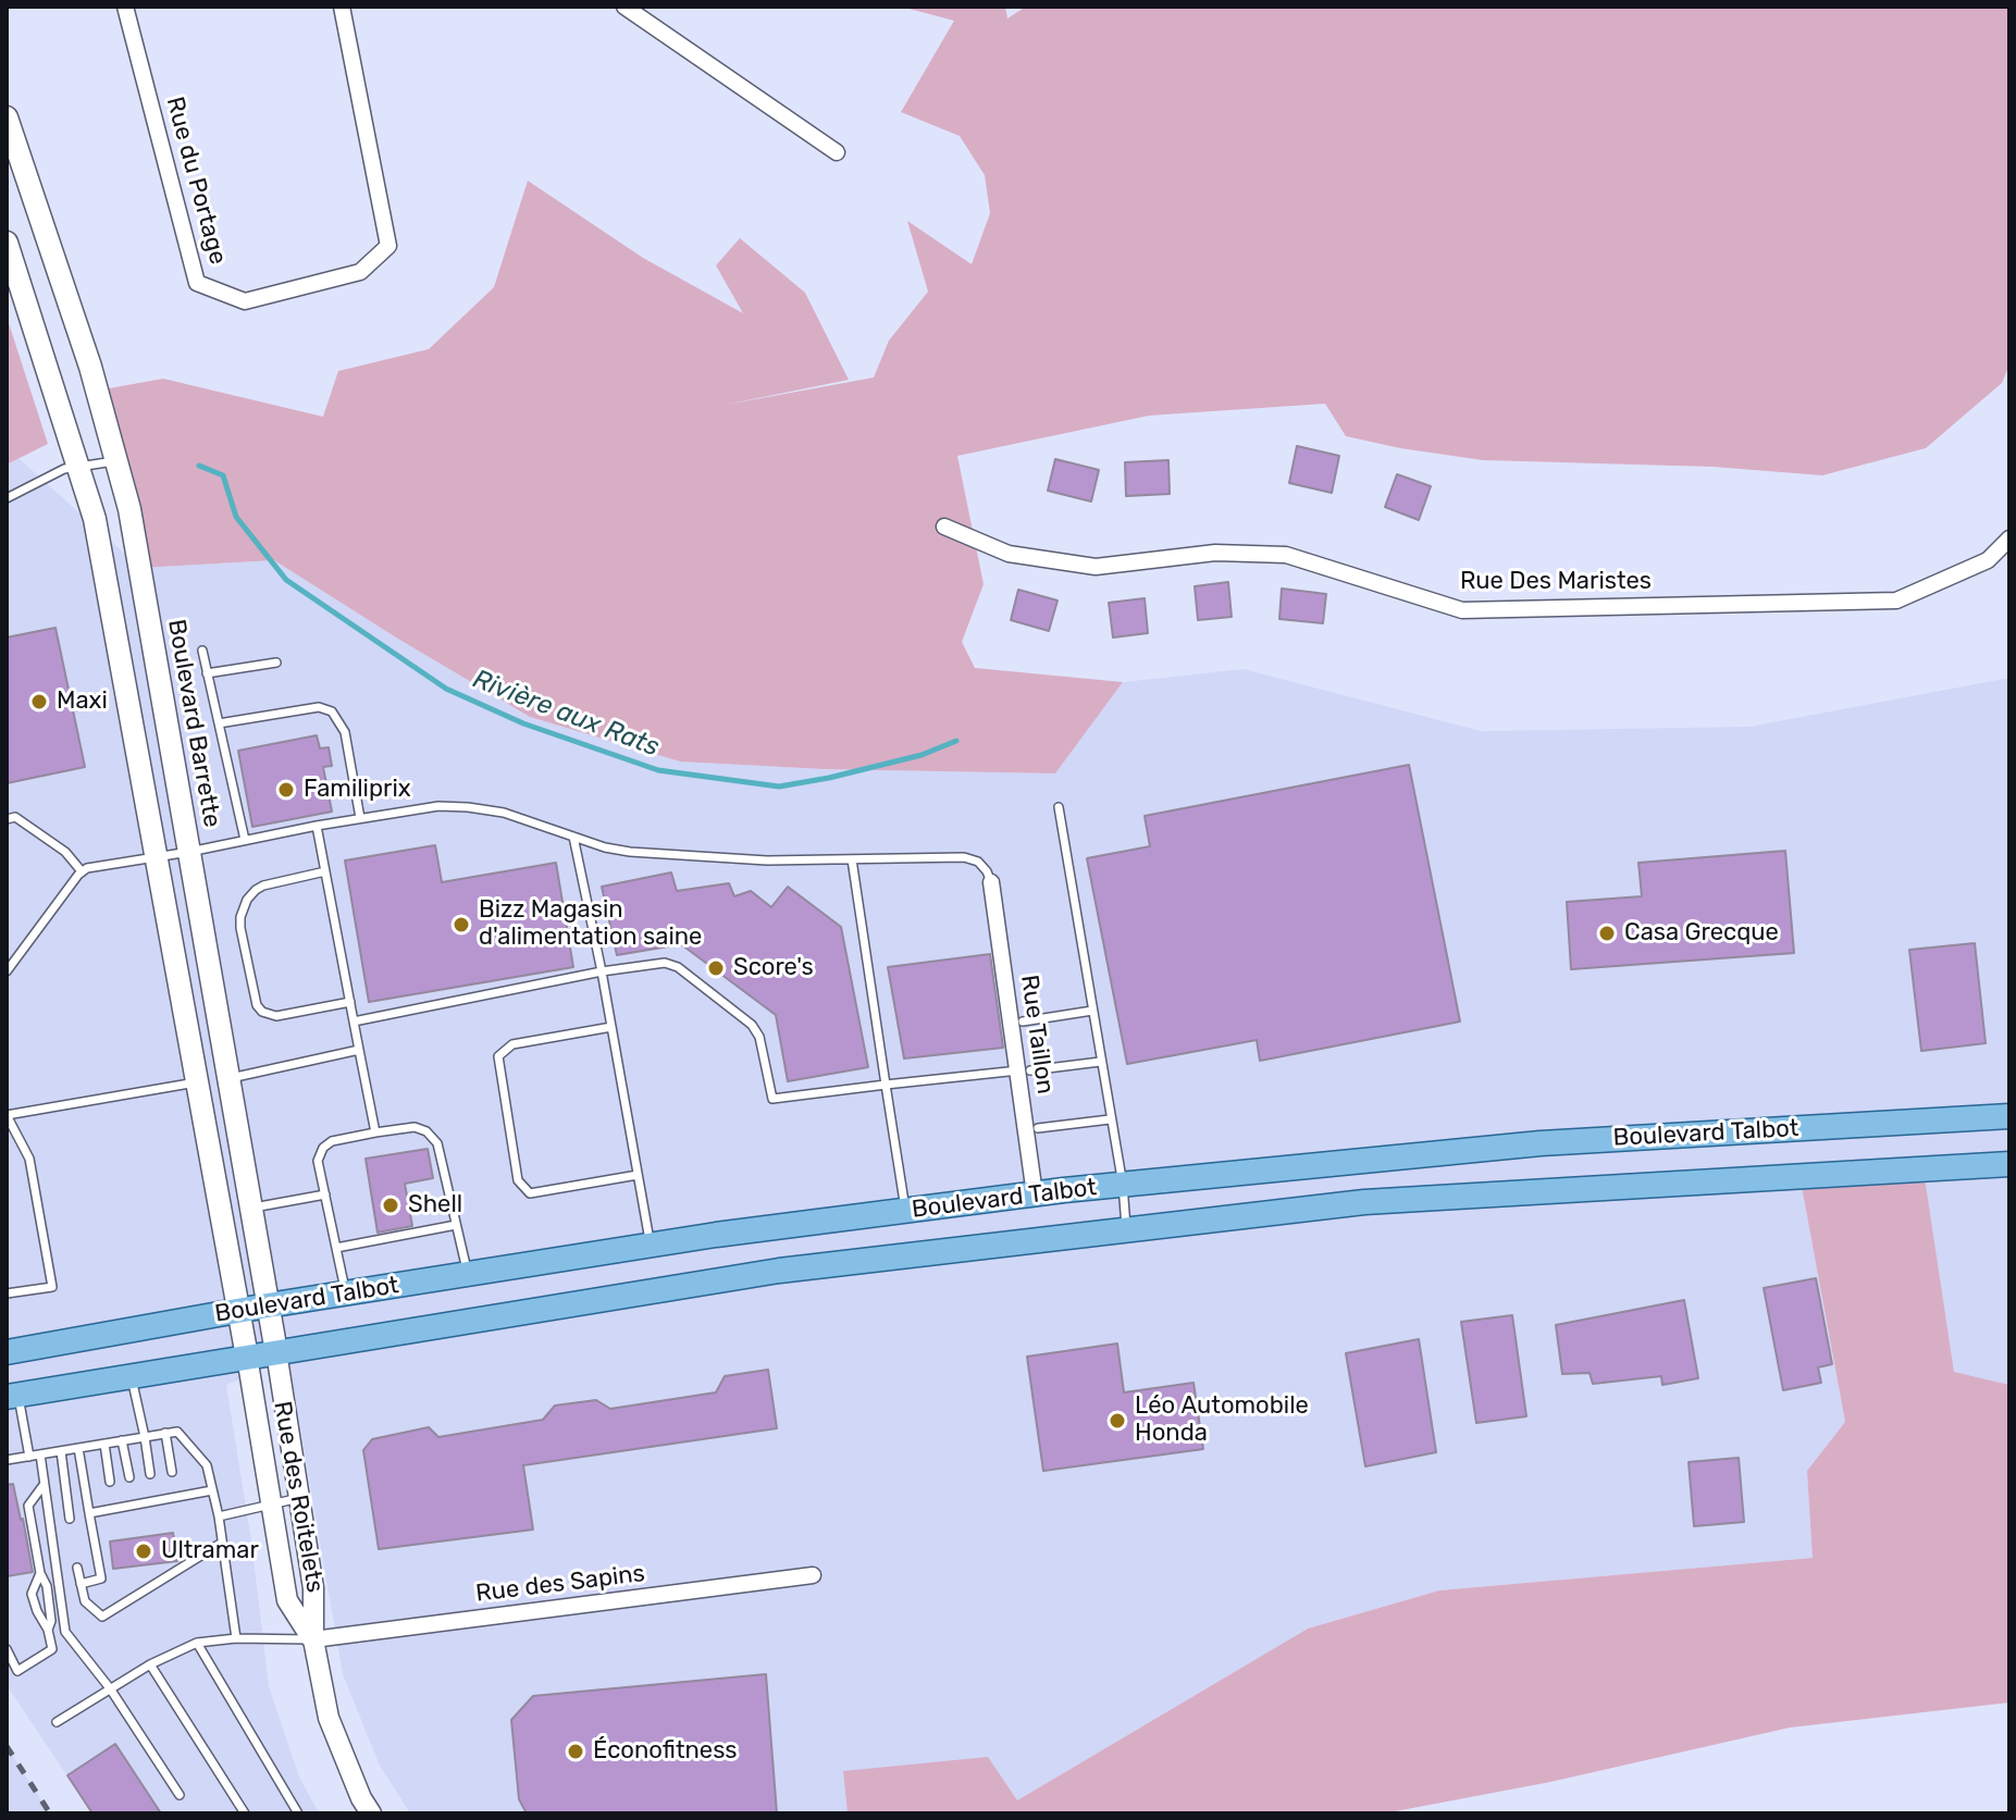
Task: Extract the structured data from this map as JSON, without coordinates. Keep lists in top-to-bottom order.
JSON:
{
  "streets": {
    "main road": ["Boulevard Barrette", "Boulevard Talbot"],
    "street": [
      "Rue du Portage",
      "Rue Des Maristes",
      "Rue Taillon",
      "Rue des Roitelets",
      "Rue des Sapins"
    ]
  },
  "crossings": [
    ["Boulevard Barrette", "Boulevard Talbot"],
    ["Boulevard Barrette", "Rue des Roitelets"],
    ["Rue Taillon", "Boulevard Talbot"],
    ["Boulevard Talbot", "Rue des Roitelets"],
    ["Rue des Roitelets", "Rue des Sapins"]
  ],
  "water": ["Rivière aux Rats"],
  "places": [
    "Maxi",
    "Familiprix",
    "Bizz Magasin d'alimentation saine",
    "Casa Grecque",
    "Score's",
    "Shell",
    "Léo Automobile Honda",
    "Ultramar",
    "Éconofitness"
  ]
}
